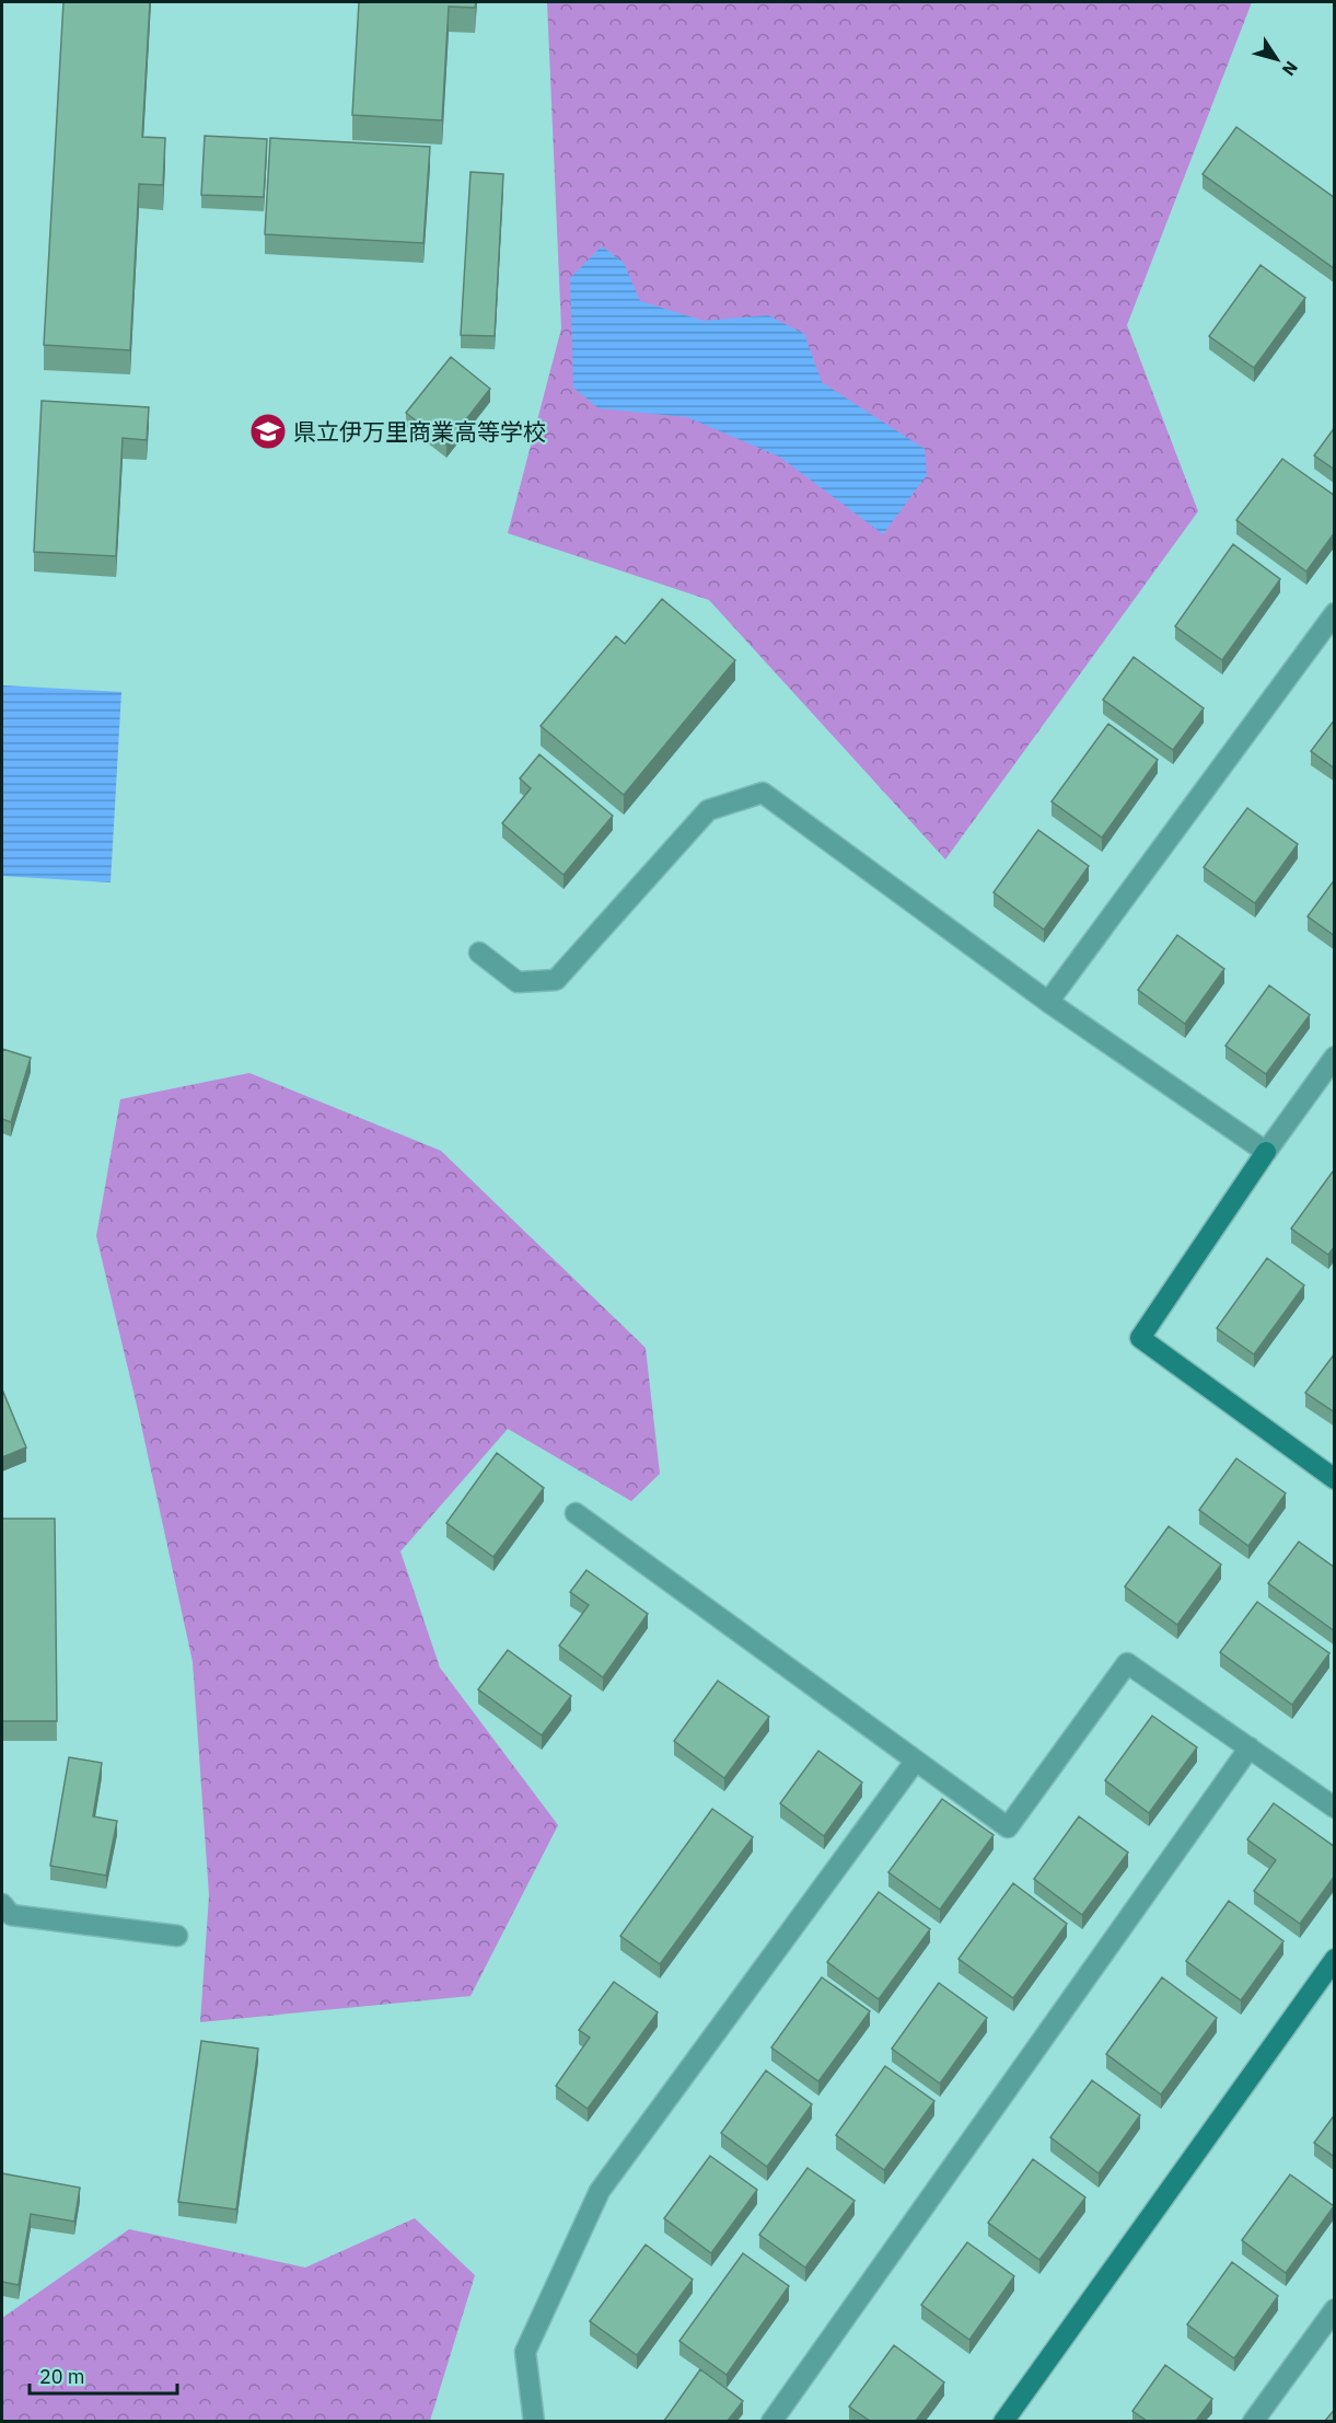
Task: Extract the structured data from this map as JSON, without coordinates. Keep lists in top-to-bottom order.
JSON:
{
  "places": {
    "school or university": ["県立伊万里商業高等学校"]
  },
  "scale_bar": "20 m",
  "north": "bottom right"
}
